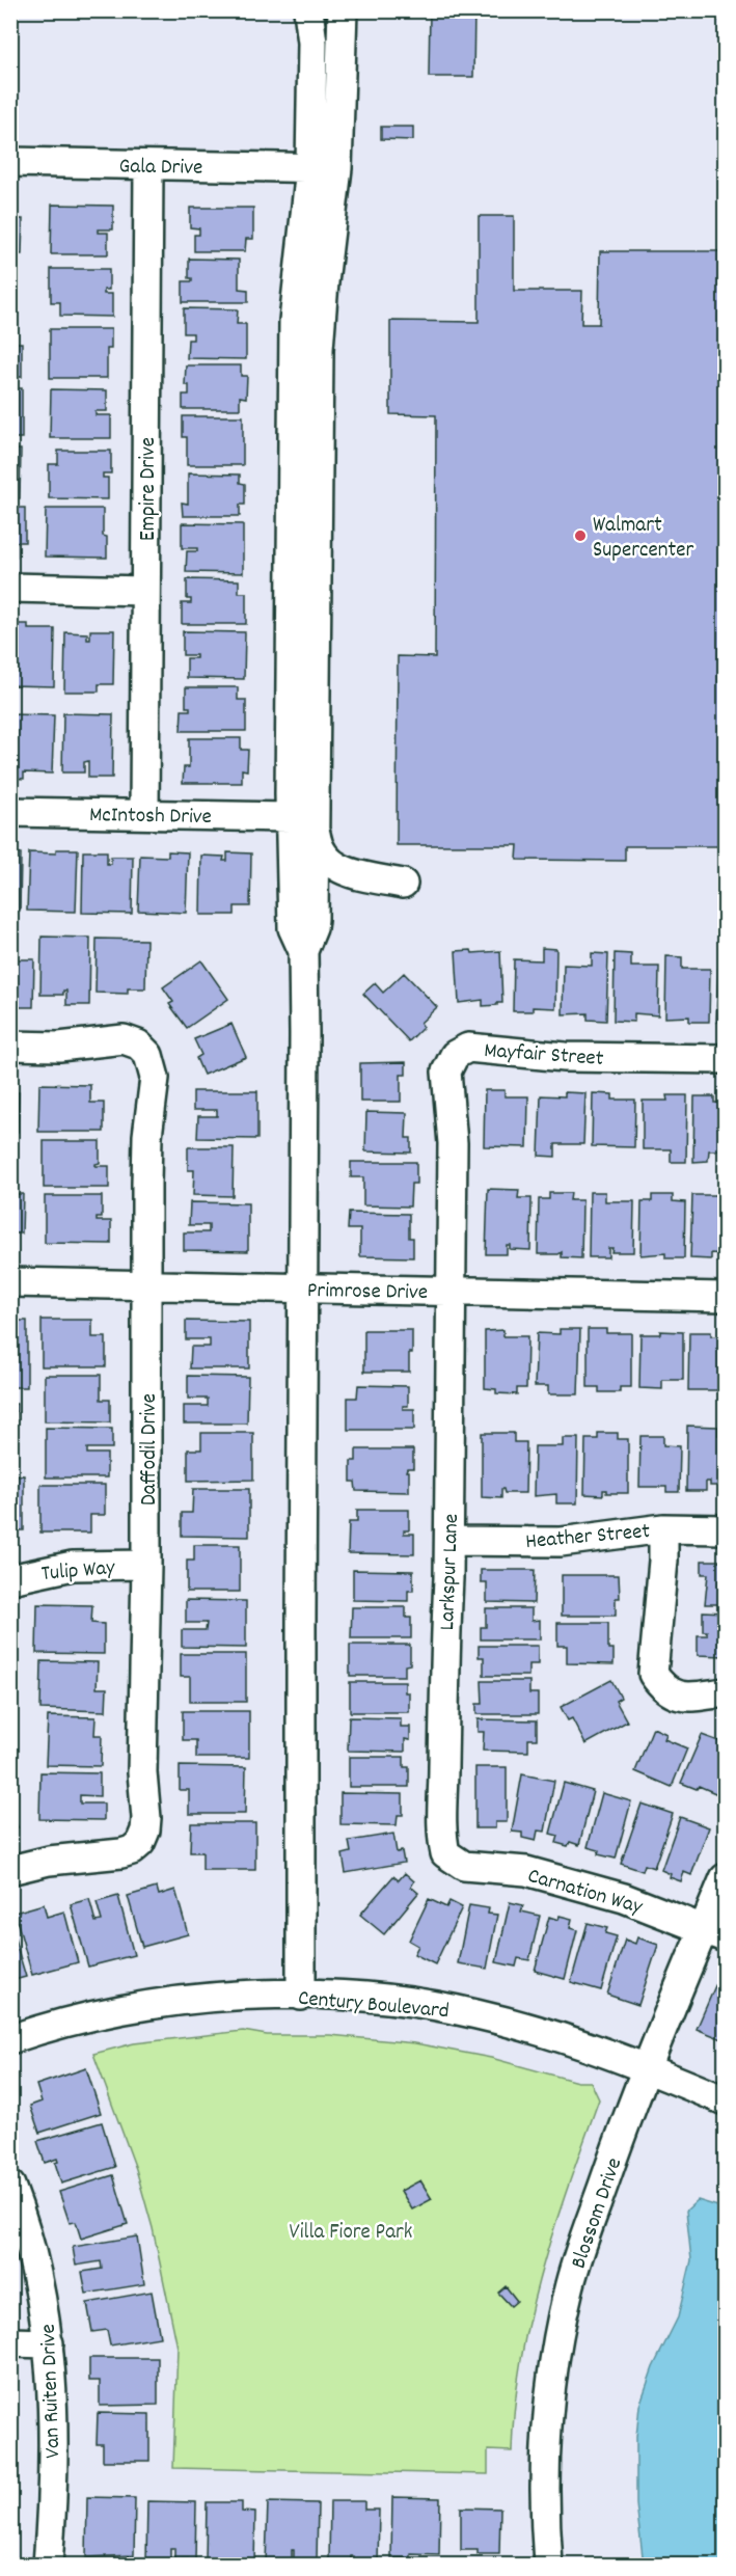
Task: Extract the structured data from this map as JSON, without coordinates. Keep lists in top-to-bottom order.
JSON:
{
  "streets": {
    "street": [
      "Gala Drive",
      "Empire Drive",
      "McIntosh Drive",
      "Mayfair Street",
      "Primrose Drive",
      "Daffodil Drive",
      "Heather Street",
      "Tulip Way",
      "Larkspur Lane",
      "Carnation Way",
      "Century Boulevard",
      "Blossom Drive",
      "Van Ruiten Drive"
    ]
  },
  "crossings": [
    ["Gala Drive", "Empire Drive"],
    ["Empire Drive", "McIntosh Drive"],
    ["Mayfair Street", "Primrose Drive"],
    ["Mayfair Street", "Larkspur Lane"],
    ["Primrose Drive", "Daffodil Drive"],
    ["Primrose Drive", "Larkspur Lane"],
    ["Daffodil Drive", "Tulip Way"],
    ["Heather Street", "Larkspur Lane"],
    ["Larkspur Lane", "Carnation Way"],
    ["Carnation Way", "Blossom Drive"],
    ["Century Boulevard", "Blossom Drive"]
  ],
  "parks": ["Villa Fiore Park"],
  "places": ["Walmart Supercenter"]
}
